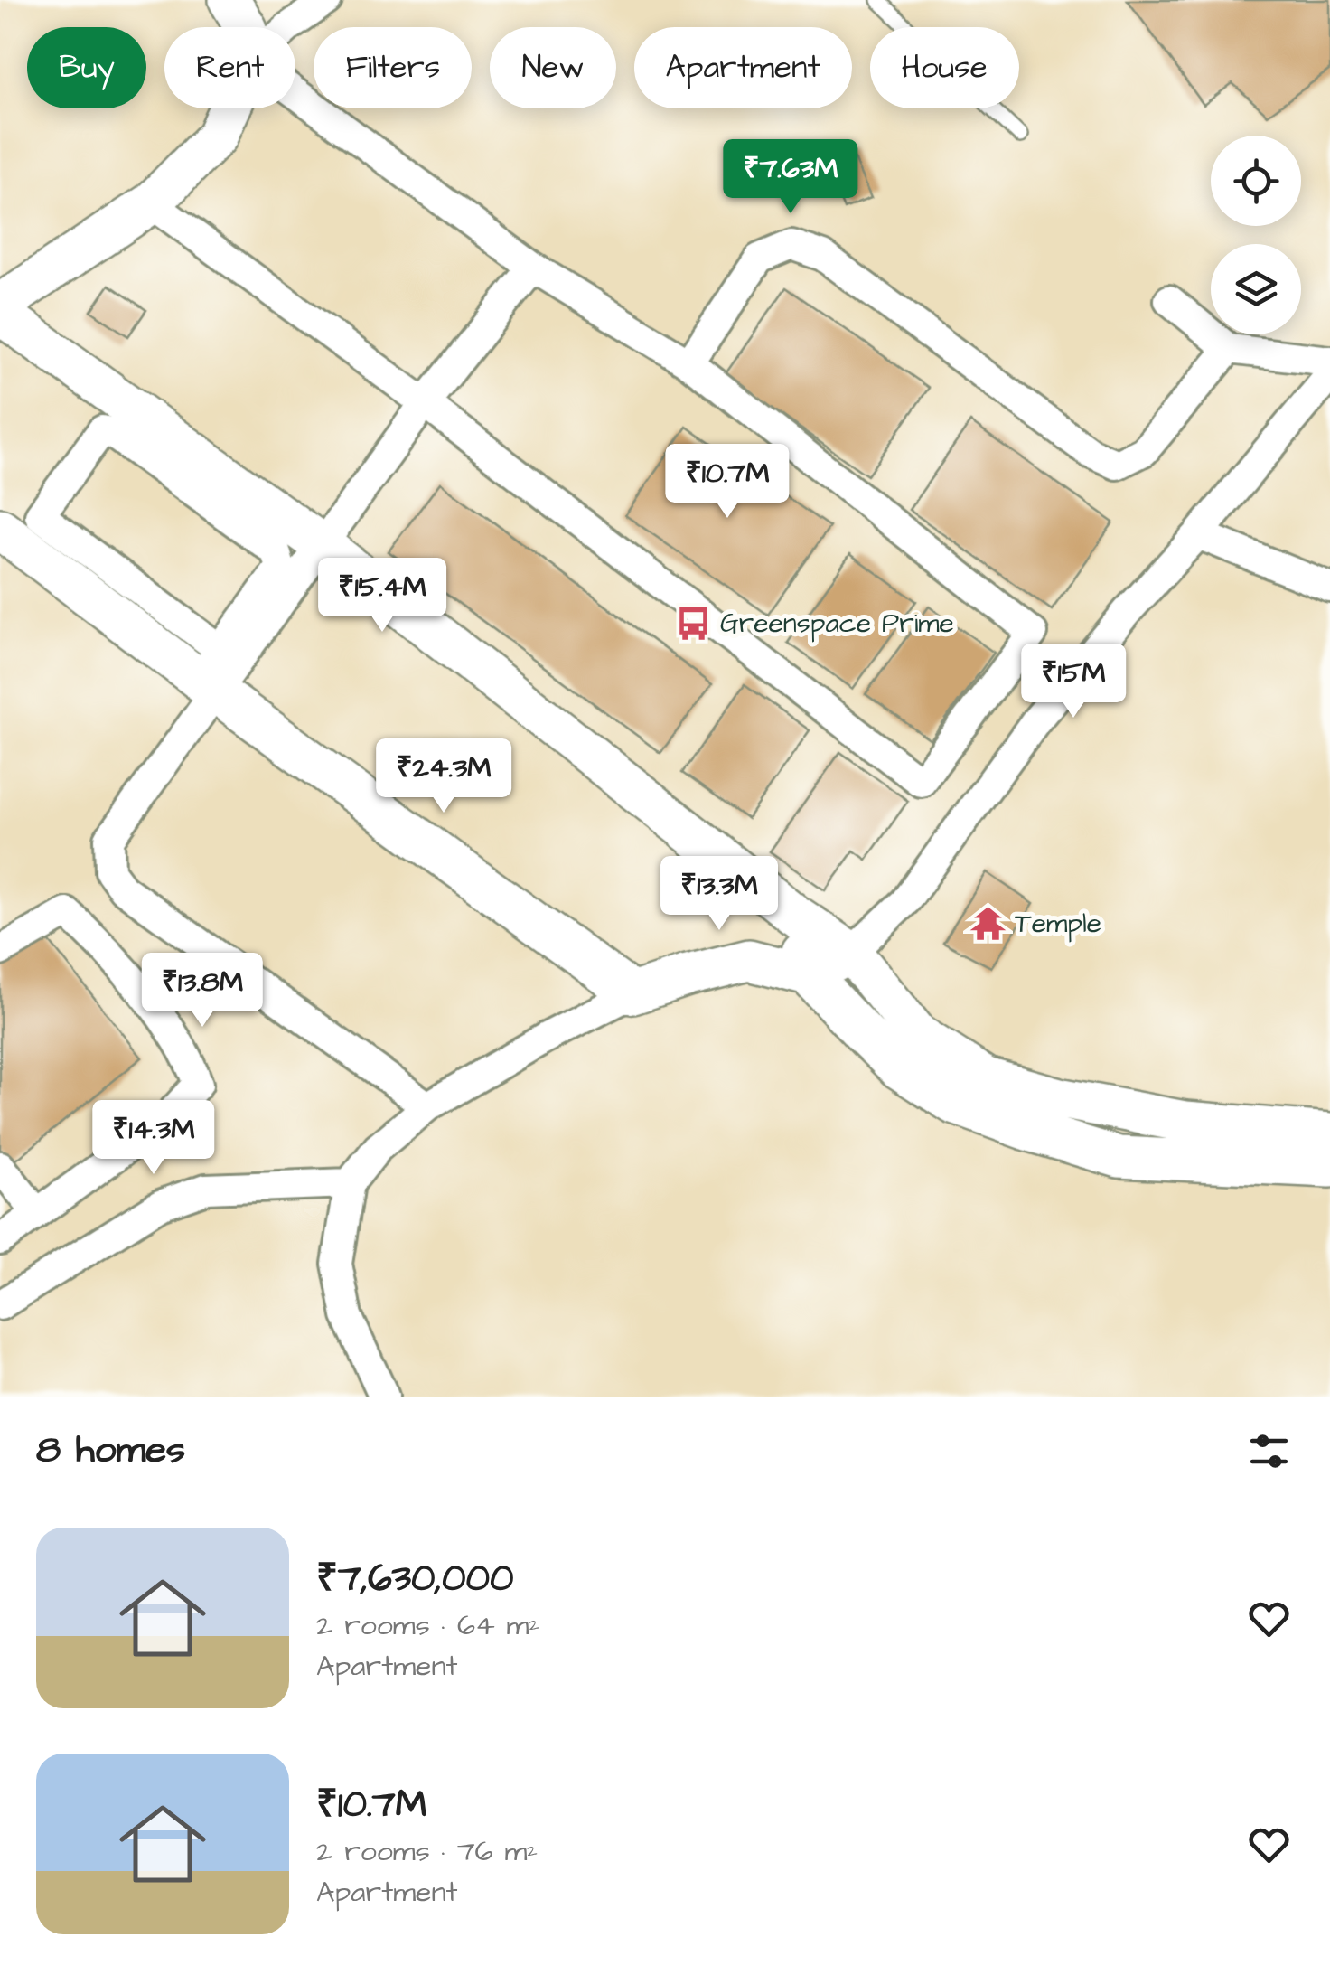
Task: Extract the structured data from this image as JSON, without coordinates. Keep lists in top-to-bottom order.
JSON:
{
  "places": {
    "bus stop": ["Greenspace Prime"],
    "temple": ["Temple"]
  },
  "page": {
    "chip": [
      "Buy",
      "Rent",
      "Filters",
      "New",
      "Apartment",
      "House"
    ],
    "price": [
      "₹7.63M",
      "₹10.7M",
      "₹15.4M",
      "₹15M",
      "₹24.3M",
      "₹13.3M",
      "₹13.8M",
      "₹14.3M"
    ],
    "heading": "8 homes",
    "list": [
      {
        "name": "₹7,630,000",
        "note": "2 rooms · 64 m² · Apartment"
      },
      {
        "name": "₹10.7M",
        "note": "2 rooms · 76 m² · Apartment"
      }
    ]
  }
}
